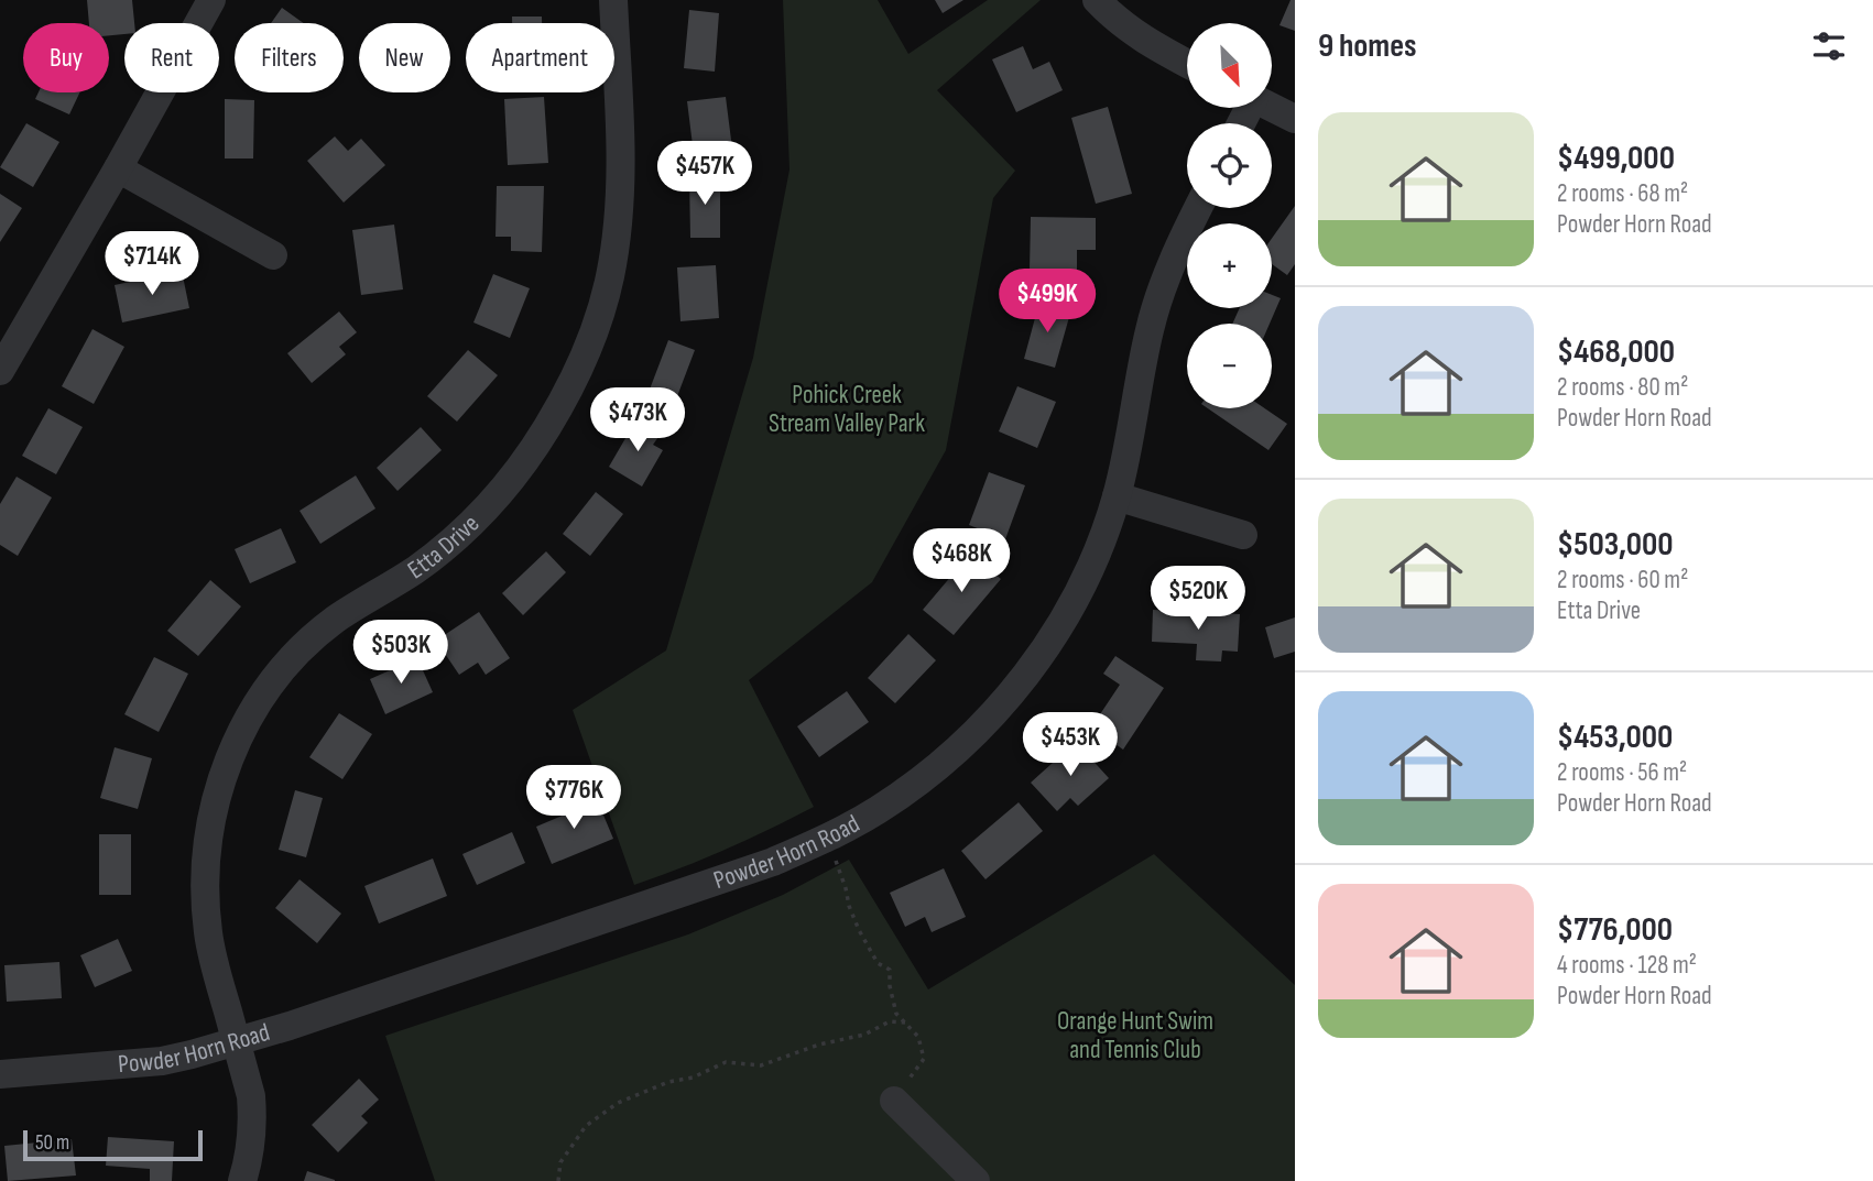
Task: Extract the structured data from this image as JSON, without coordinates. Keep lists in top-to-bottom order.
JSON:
{
  "streets": {
    "street": ["Etta Drive", "Powder Horn Road"]
  },
  "crossings": [
    ["Etta Drive", "Powder Horn Road"]
  ],
  "parks": ["Pohick Creek Stream Valley Park", "Orange Hunt Swim and Tennis Club"],
  "scale_bar": "50 m",
  "north": "bottom right",
  "page": {
    "heading": "9 homes",
    "map_buttons": ["+", "−"],
    "chip": [
      "Buy",
      "Rent",
      "Filters",
      "New",
      "Apartment"
    ],
    "list": [
      {
        "name": "$499,000",
        "note": "2 rooms · 68 m² · Powder Horn Road"
      },
      {
        "name": "$468,000",
        "note": "2 rooms · 80 m² · Powder Horn Road"
      },
      {
        "name": "$503,000",
        "note": "2 rooms · 60 m² · Etta Drive"
      },
      {
        "name": "$453,000",
        "note": "2 rooms · 56 m² · Powder Horn Road"
      },
      {
        "name": "$776,000",
        "note": "4 rooms · 128 m² · Powder Horn Road"
      }
    ],
    "price": [
      "$457K",
      "$714K",
      "$499K",
      "$473K",
      "$468K",
      "$520K",
      "$503K",
      "$453K",
      "$776K"
    ],
    "scale": "50 m"
  }
}
